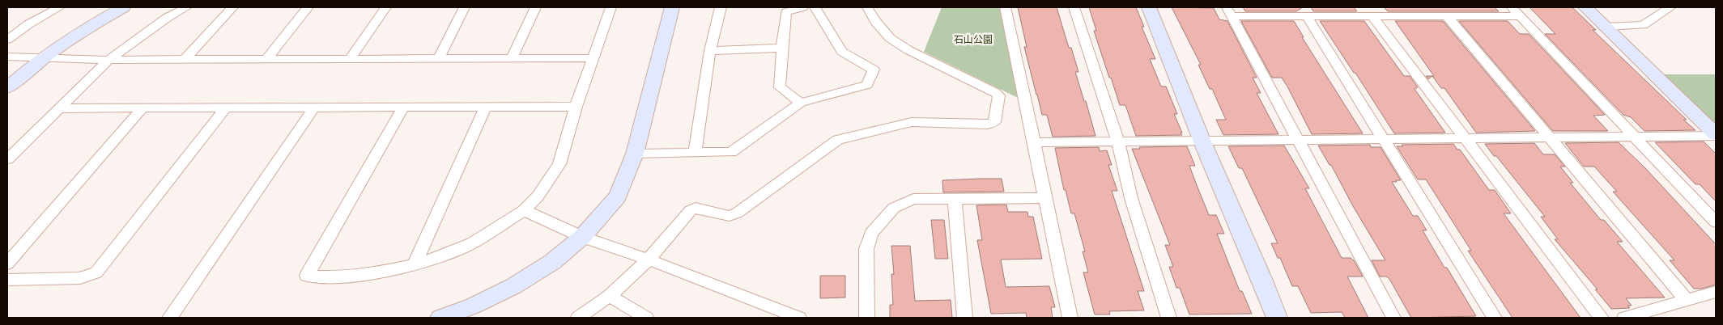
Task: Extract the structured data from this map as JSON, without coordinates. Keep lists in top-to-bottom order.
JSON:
{
  "parks": ["石山公園"]
}
